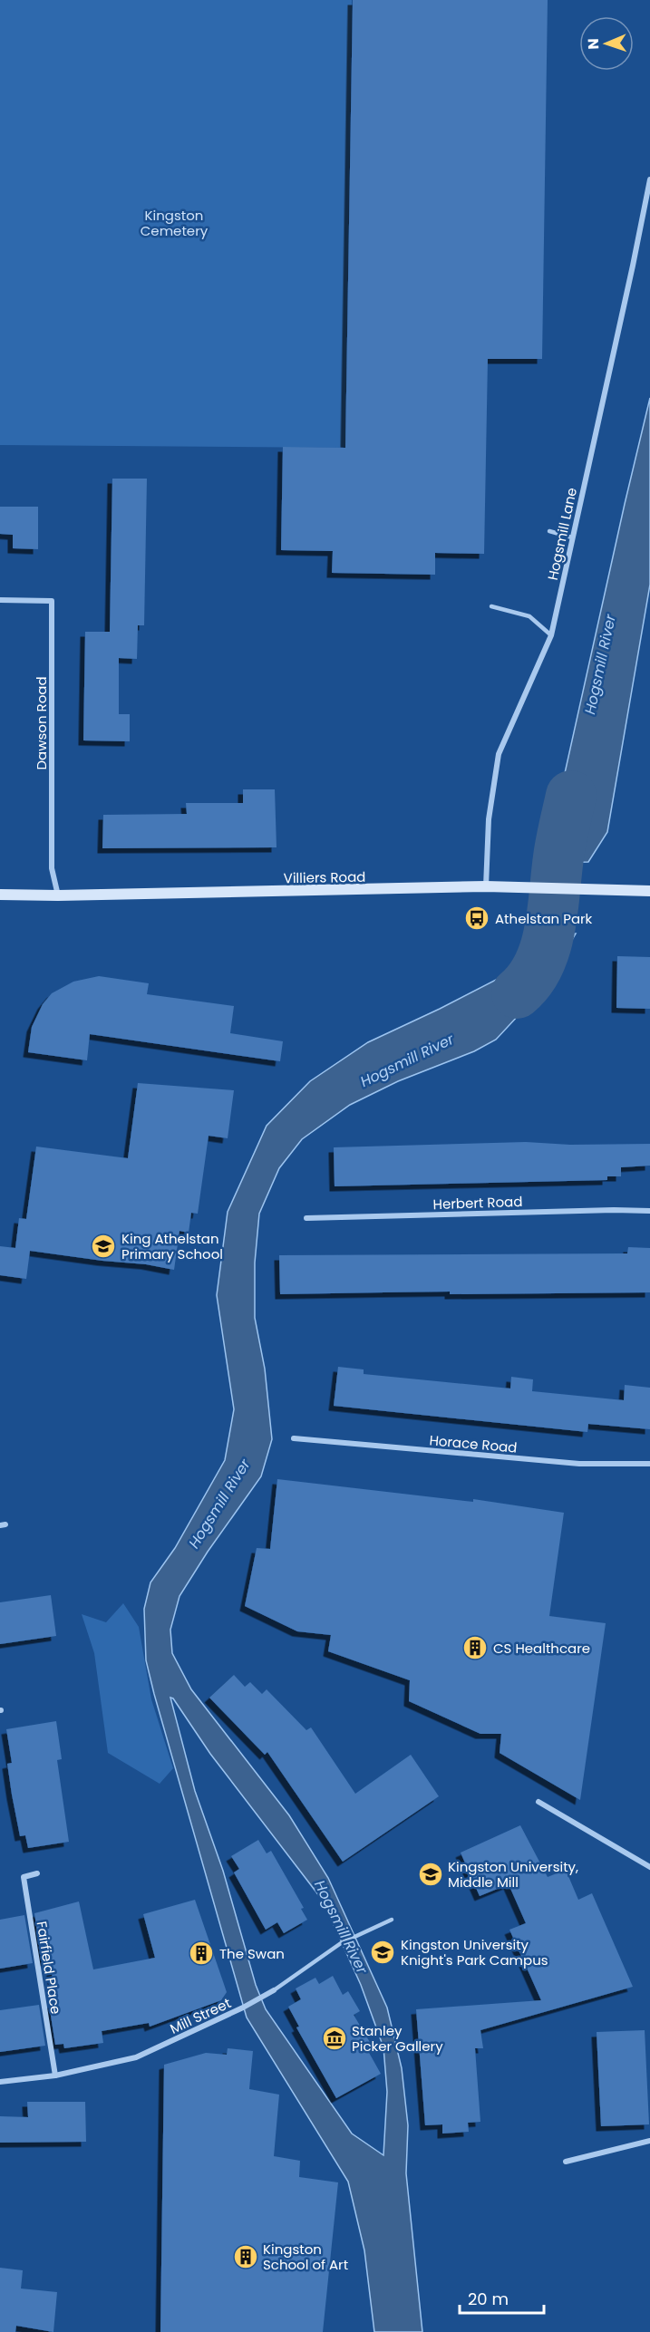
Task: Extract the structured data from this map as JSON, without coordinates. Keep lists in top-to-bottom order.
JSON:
{
  "streets": {
    "street": [
      "Hogsmill Lane",
      "Dawson Road",
      "Villiers Road",
      "Herbert Road",
      "Horace Road",
      "Fairfield Place",
      "Mill Street"
    ]
  },
  "crossings": [
    ["Hogsmill Lane", "Villiers Road"],
    ["Dawson Road", "Villiers Road"],
    ["Fairfield Place", "Mill Street"]
  ],
  "water": ["Hogsmill River"],
  "parks": ["Kingston Cemetery"],
  "places": {
    "bus stop": ["Athelstan Park"],
    "school or university": ["King Athelstan Primary School", "Kingston University, Middle Mill", "Kingston University Knight's Park Campus"],
    "building": ["CS Healthcare", "The Swan", "Kingston School of Art"],
    "museum": ["Stanley Picker Gallery"]
  },
  "scale_bar": "20 m",
  "north": "left"
}
